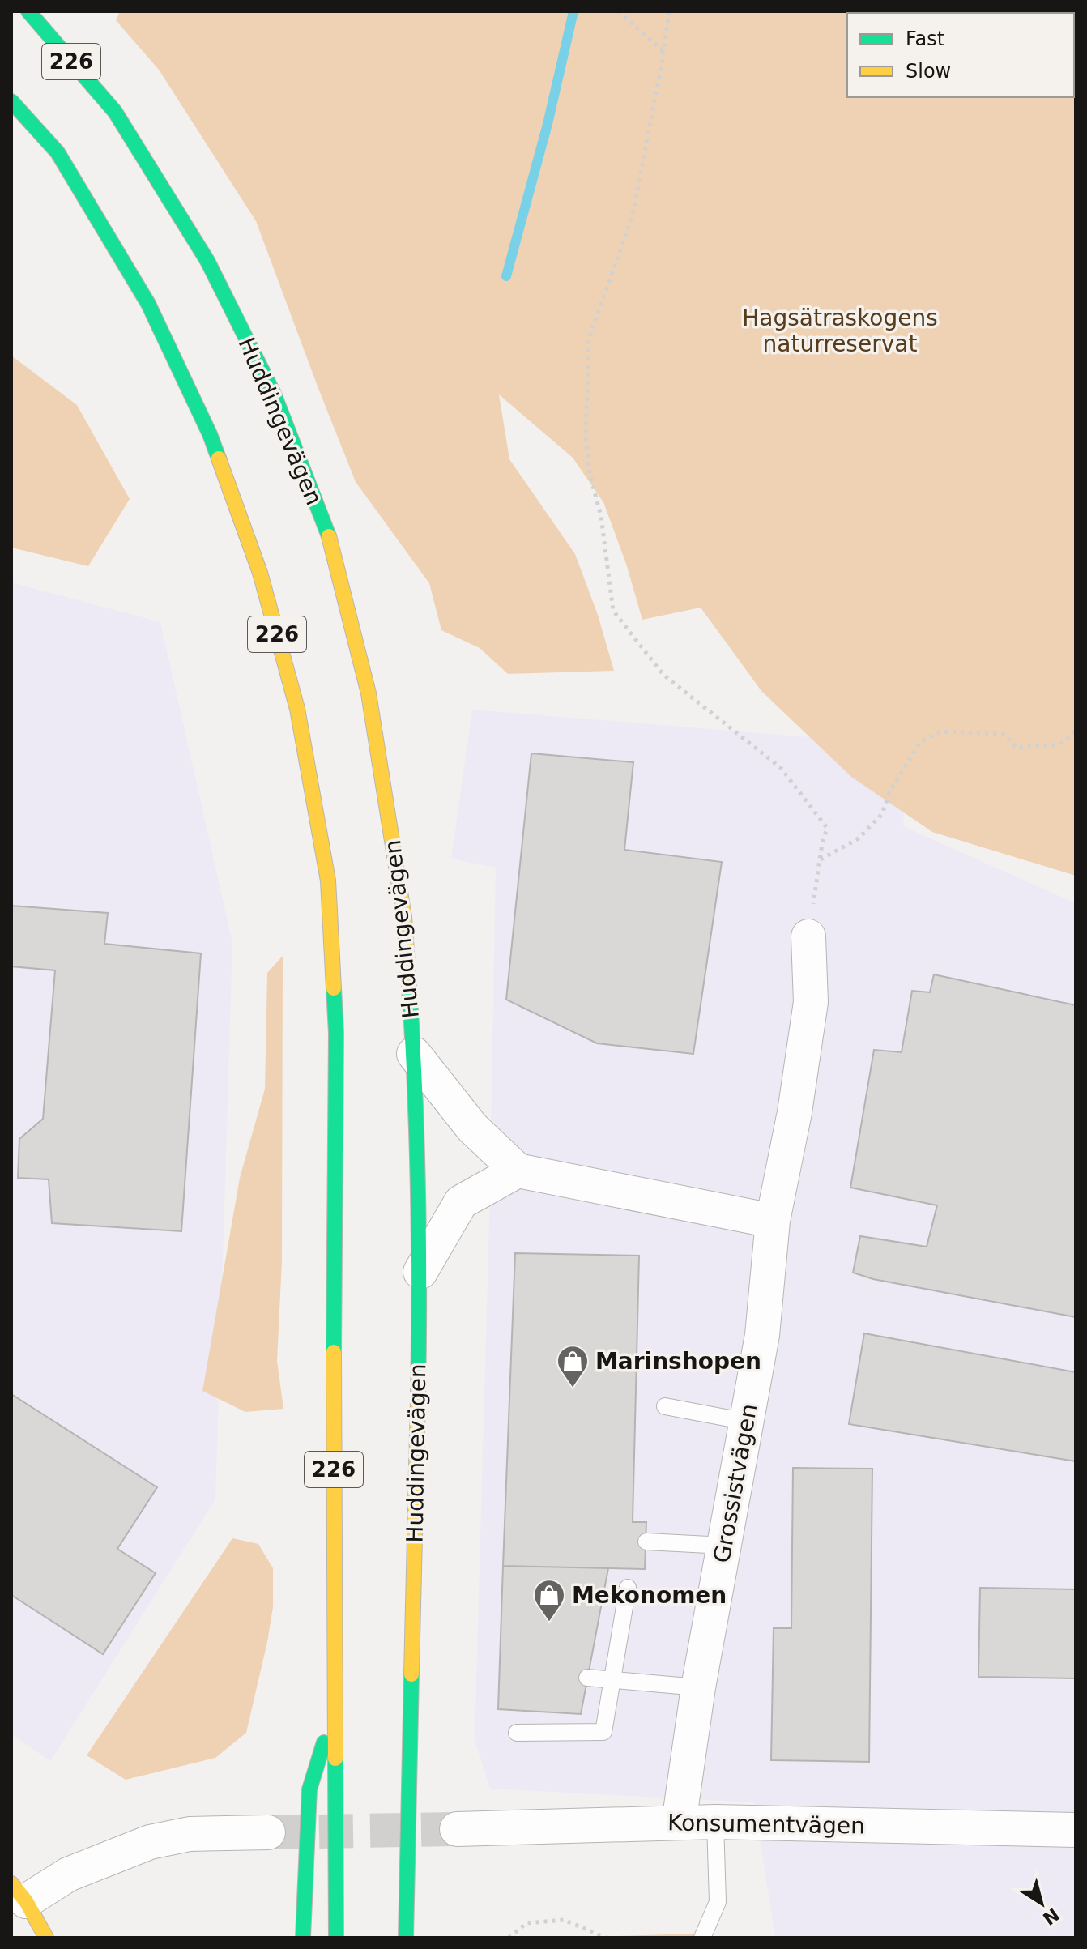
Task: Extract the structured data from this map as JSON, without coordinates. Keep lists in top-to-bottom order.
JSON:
{
  "streets": {
    "main road": ["226", "Huddingevägen"],
    "street": ["Grossistvägen", "Konsumentvägen"]
  },
  "crossings": [
    ["Grossistvägen", "Konsumentvägen"]
  ],
  "parks": ["Hagsätraskogens naturreservat"],
  "places": {
    "shop": ["Marinshopen", "Mekonomen"]
  },
  "legend": ["Fast", "Slow"],
  "north": "bottom right"
}
